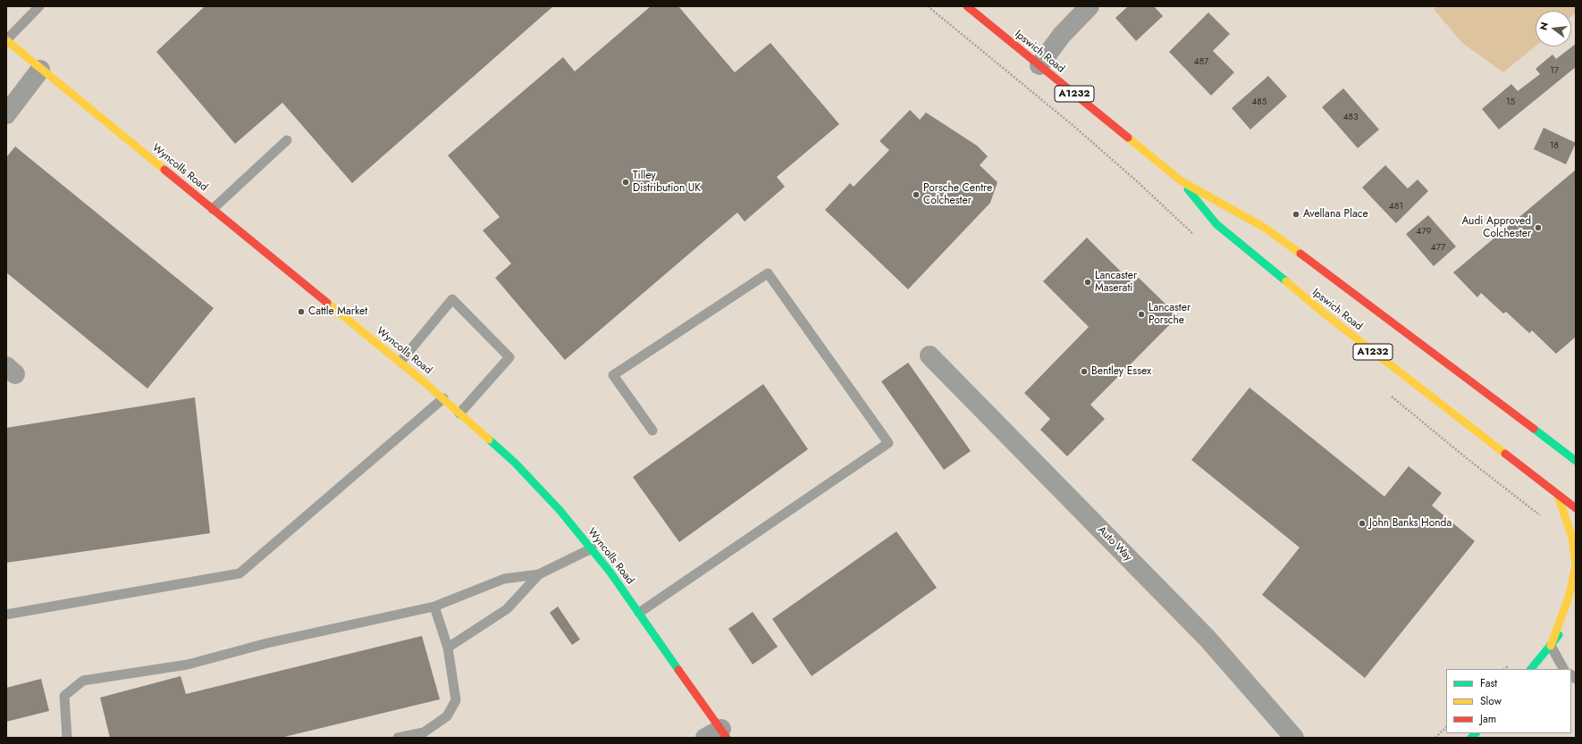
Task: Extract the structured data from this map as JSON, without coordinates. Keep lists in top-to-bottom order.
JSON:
{
  "streets": {
    "main road": ["Ipswich Road", "A1232", "Wyncolls Road"],
    "street": ["Auto Way"]
  },
  "places": [
    "Tilley Distribution UK",
    "Porsche Centre Colchester",
    "Avellana Place",
    "Audi Approved Colchester",
    "Lancaster Maserati",
    "Cattle Market",
    "Lancaster Porsche",
    "Bentley Essex",
    "John Banks Honda"
  ],
  "house_numbers": [
    "487",
    "17",
    "485",
    "15",
    "483",
    "18",
    "481",
    "479",
    "477"
  ],
  "legend": ["Fast", "Slow", "Jam"],
  "north": "left"
}
